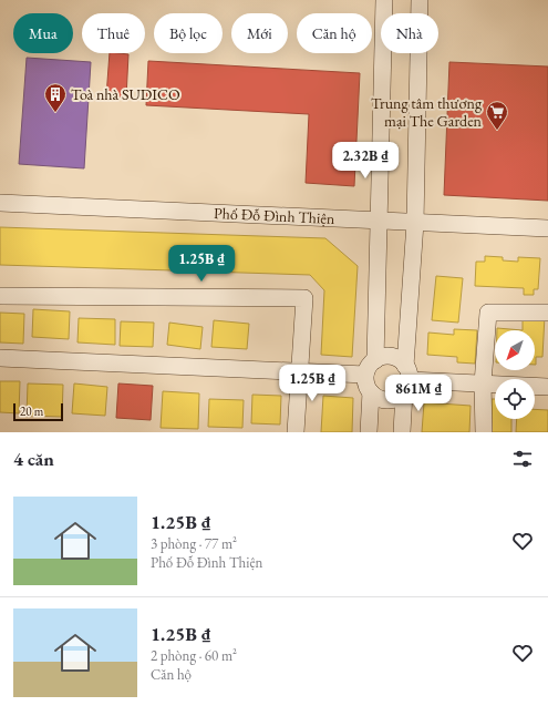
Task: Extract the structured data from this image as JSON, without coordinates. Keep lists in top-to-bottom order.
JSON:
{
  "streets": {
    "street": ["Phố Đỗ Đình Thiện"]
  },
  "places": {
    "building": ["Toà nhà SUDICO"],
    "supermarket": ["Trung tâm thương mại The Garden"]
  },
  "scale_bar": "20 m",
  "north": "bottom left",
  "page": {
    "chip": [
      "Mua",
      "Thuê",
      "Bộ lọc",
      "Mới",
      "Căn hộ",
      "Nhà"
    ],
    "price": [
      "2.32B ₫",
      "1.25B ₫",
      "1.25B ₫",
      "861M ₫"
    ],
    "scale": "20 m",
    "heading": "4 căn",
    "list": [
      {
        "name": "1.25B ₫",
        "note": "3 phòng · 77 m² · Phố Đỗ Đình Thiện"
      },
      {
        "name": "1.25B ₫",
        "note": "2 phòng · 60 m² · Căn hộ"
      }
    ]
  }
}
